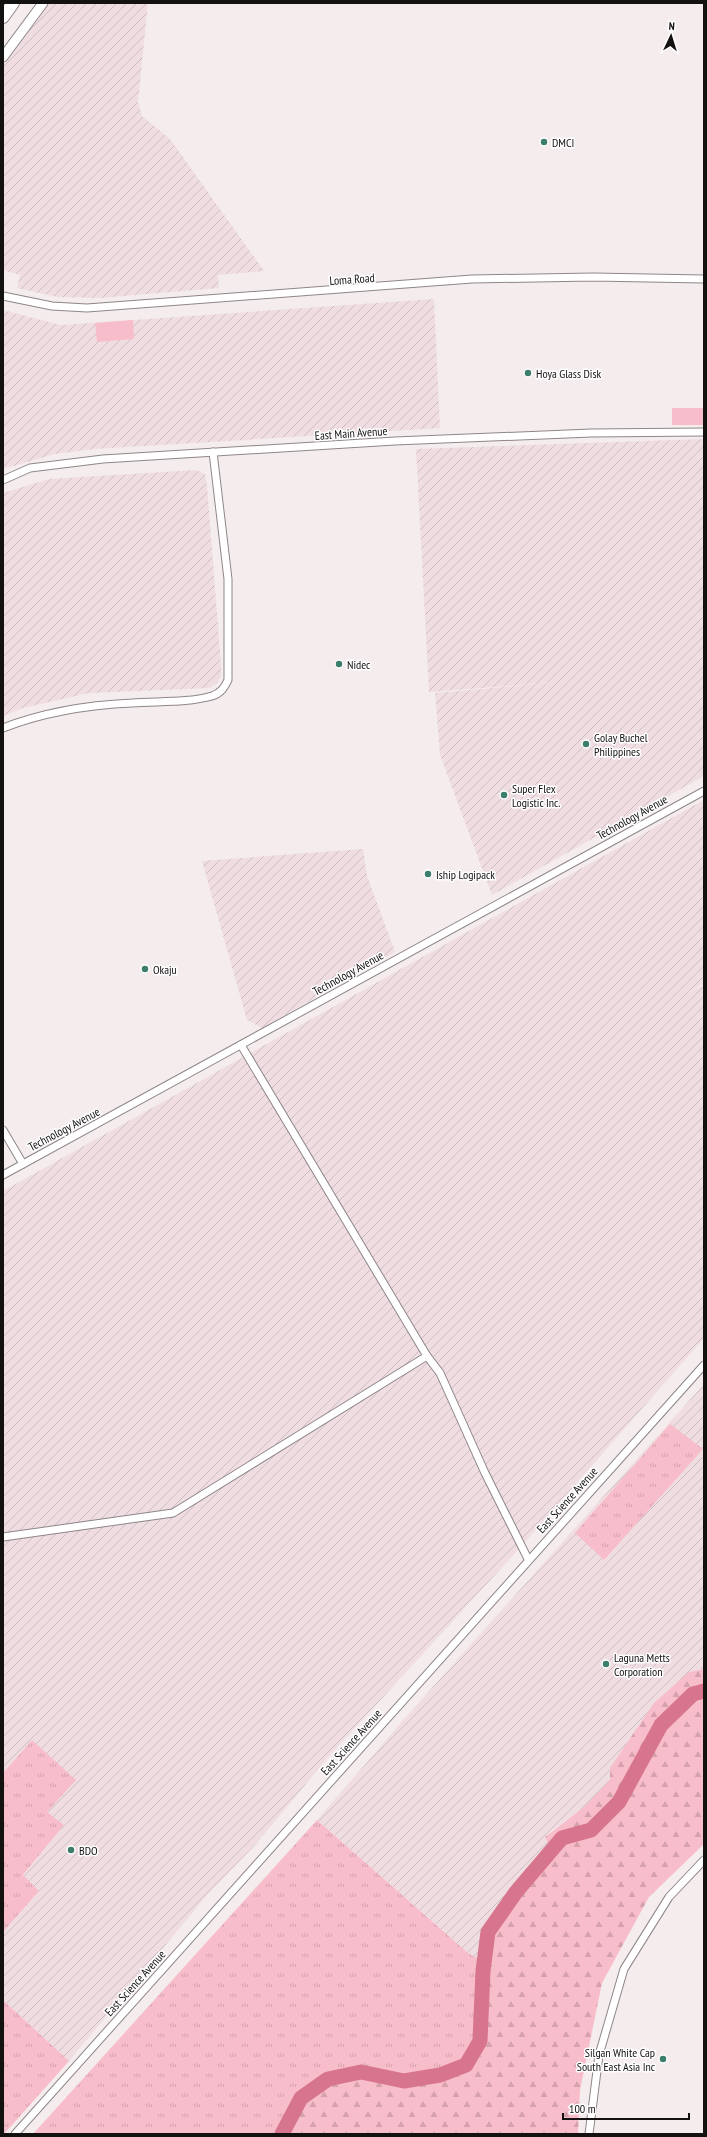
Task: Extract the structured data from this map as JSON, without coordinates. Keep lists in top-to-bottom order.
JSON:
{
  "streets": {
    "street": [
      "Loma Road",
      "East Main Avenue",
      "Technology Avenue",
      "East Science Avenue"
    ]
  },
  "places": [
    "DMCI",
    "Hoya Glass Disk",
    "Nidec",
    "Golay Buchel Philippines",
    "Super Flex Logistic Inc.",
    "Iship Logipack",
    "Okaju",
    "Laguna Metts Corporation",
    "BDO",
    "Silgan White Cap South East Asia Inc"
  ],
  "scale_bar": "100 m",
  "north": "top"
}
